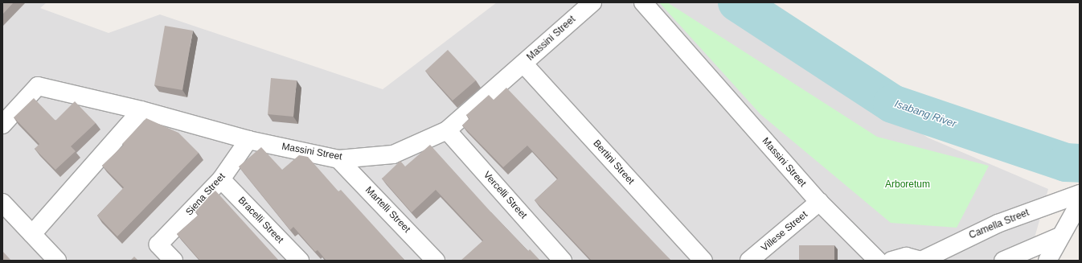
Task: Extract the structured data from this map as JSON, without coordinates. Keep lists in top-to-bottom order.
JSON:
{
  "streets": {
    "street": [
      "Massini Street",
      "Bertini Street",
      "Siena Street",
      "Vercelli Street",
      "Martelli Street",
      "Bracelli Street",
      "Camella Street",
      "Villese Street"
    ]
  },
  "crossings": [
    ["Massini Street", "Bertini Street"],
    ["Massini Street", "Siena Street"],
    ["Massini Street", "Vercelli Street"],
    ["Massini Street", "Martelli Street"],
    ["Massini Street", "Villese Street"],
    ["Siena Street", "Bracelli Street"]
  ],
  "water": ["Isabang River"],
  "parks": ["Arboretum"]
}
